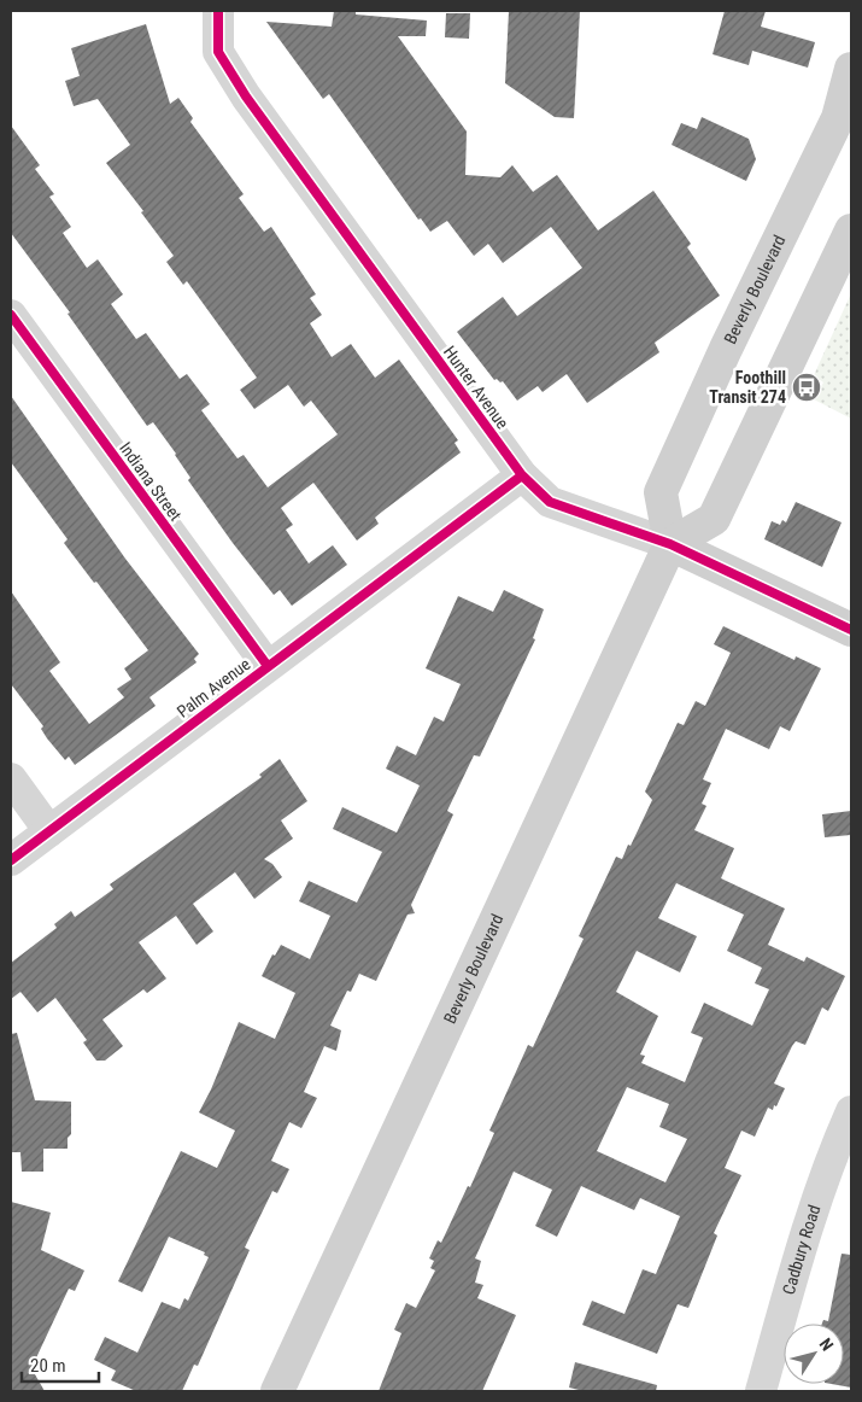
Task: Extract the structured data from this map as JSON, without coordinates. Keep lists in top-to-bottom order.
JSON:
{
  "streets": {
    "main road": ["Beverly Boulevard", "Hunter Avenue"],
    "street": ["Indiana Street", "Palm Avenue", "Cadbury Road"]
  },
  "crossings": [
    ["Beverly Boulevard", "Hunter Avenue"],
    ["Hunter Avenue", "Palm Avenue"],
    ["Indiana Street", "Palm Avenue"]
  ],
  "places": {
    "bus stop": ["Foothill Transit 274"]
  },
  "scale_bar": "20 m",
  "north": "top right"
}
